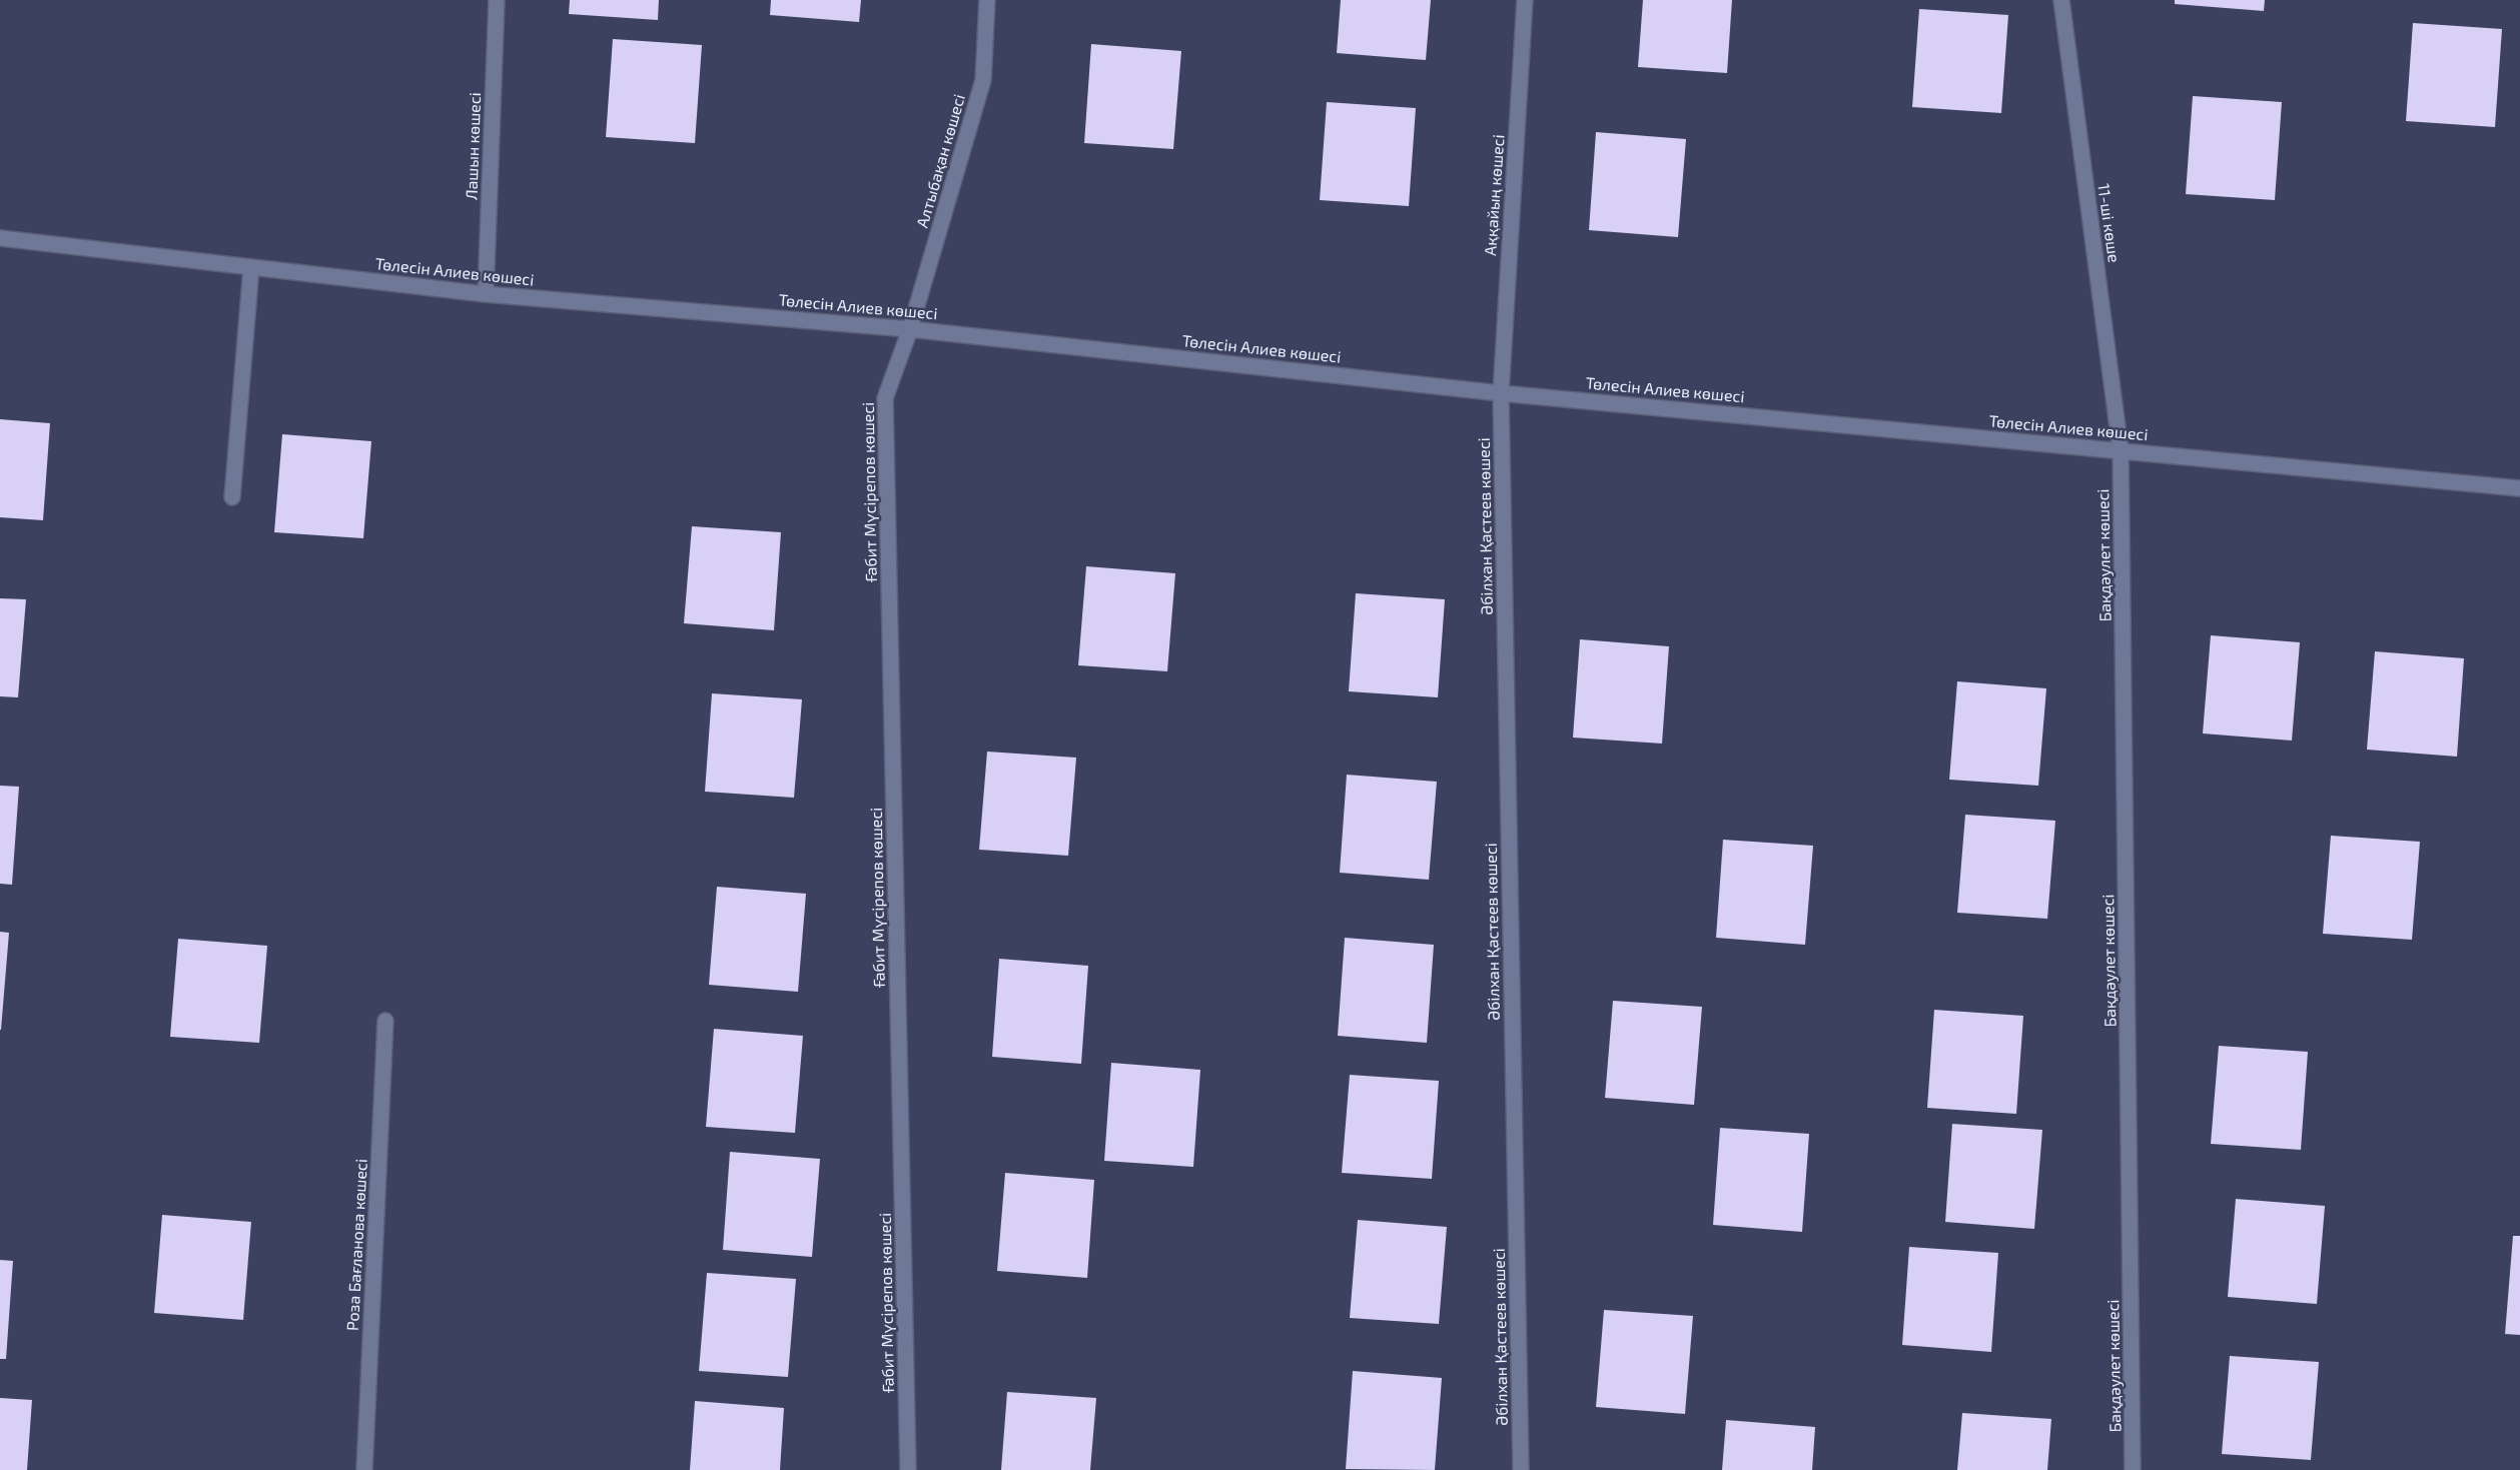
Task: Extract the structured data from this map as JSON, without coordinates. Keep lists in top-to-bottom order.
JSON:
{
  "streets": {
    "street": [
      "Лашын көшесі",
      "Алтыбақан көшесі",
      "Аққайың көшесі",
      "11-ші көше",
      "Төлесін Алиев көшесі",
      "Ғабит Мүсірепов көшесi",
      "Әбілхан Қастеев көшесi",
      "Бақдәулет көшесi",
      "Роза Бағланова көшесi"
    ]
  },
  "crossings": [
    ["Лашын көшесі", "Төлесін Алиев көшесі"],
    ["Алтыбақан көшесі", "Төлесін Алиев көшесі"],
    ["Алтыбақан көшесі", "Ғабит Мүсірепов көшесi"],
    ["Аққайың көшесі", "Төлесін Алиев көшесі"],
    ["Аққайың көшесі", "Әбілхан Қастеев көшесi"],
    ["11-ші көше", "Төлесін Алиев көшесі"],
    ["11-ші көше", "Бақдәулет көшесi"],
    ["Төлесін Алиев көшесі", "Ғабит Мүсірепов көшесi"],
    ["Төлесін Алиев көшесі", "Әбілхан Қастеев көшесi"],
    ["Төлесін Алиев көшесі", "Бақдәулет көшесi"]
  ]
}
